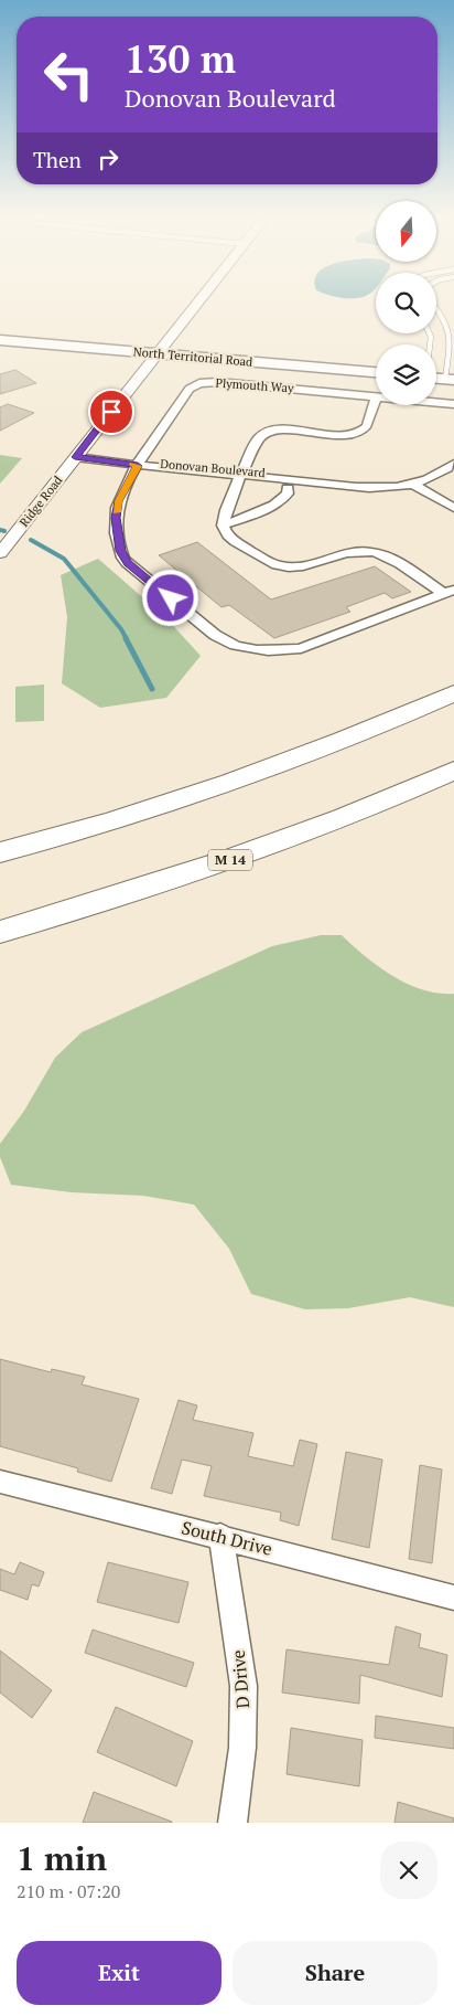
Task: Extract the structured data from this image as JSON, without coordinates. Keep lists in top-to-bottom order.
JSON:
{
  "streets": {
    "highway": ["M 14"],
    "main road": ["North Territorial Road"],
    "street": [
      "Plymouth Way",
      "Donovan Boulevard",
      "Ridge Road",
      "South Drive",
      "D Drive"
    ]
  },
  "crossings": [
    ["North Territorial Road", "Ridge Road"],
    ["Plymouth Way", "Donovan Boulevard"],
    ["Donovan Boulevard", "Ridge Road"],
    ["South Drive", "D Drive"]
  ],
  "north": "bottom",
  "page": {
    "turn": ["130 m", "Donovan Boulevard"],
    "then": "Then",
    "heading": ["1 min", "210 m · 07:20"],
    "buttons": ["Exit", "Share"]
  }
}
